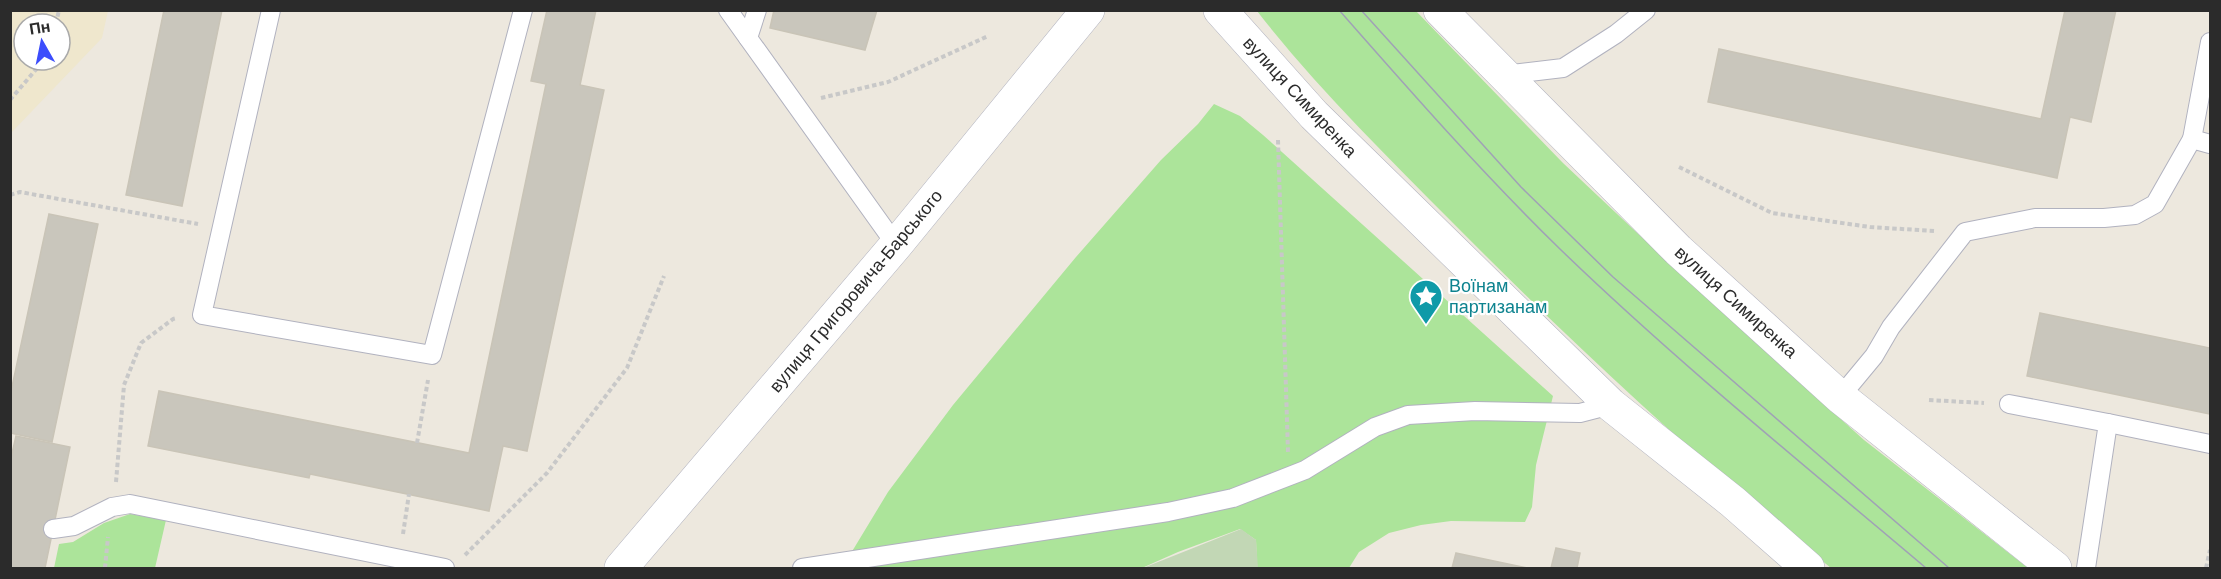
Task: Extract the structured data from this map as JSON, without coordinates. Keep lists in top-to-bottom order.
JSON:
{
  "streets": {
    "street": ["вулиця Симиренка", "вулиця Григоровича-Барського"]
  },
  "places": {
    "place": ["Воїнам партизанам"]
  },
  "north": "top"
}
